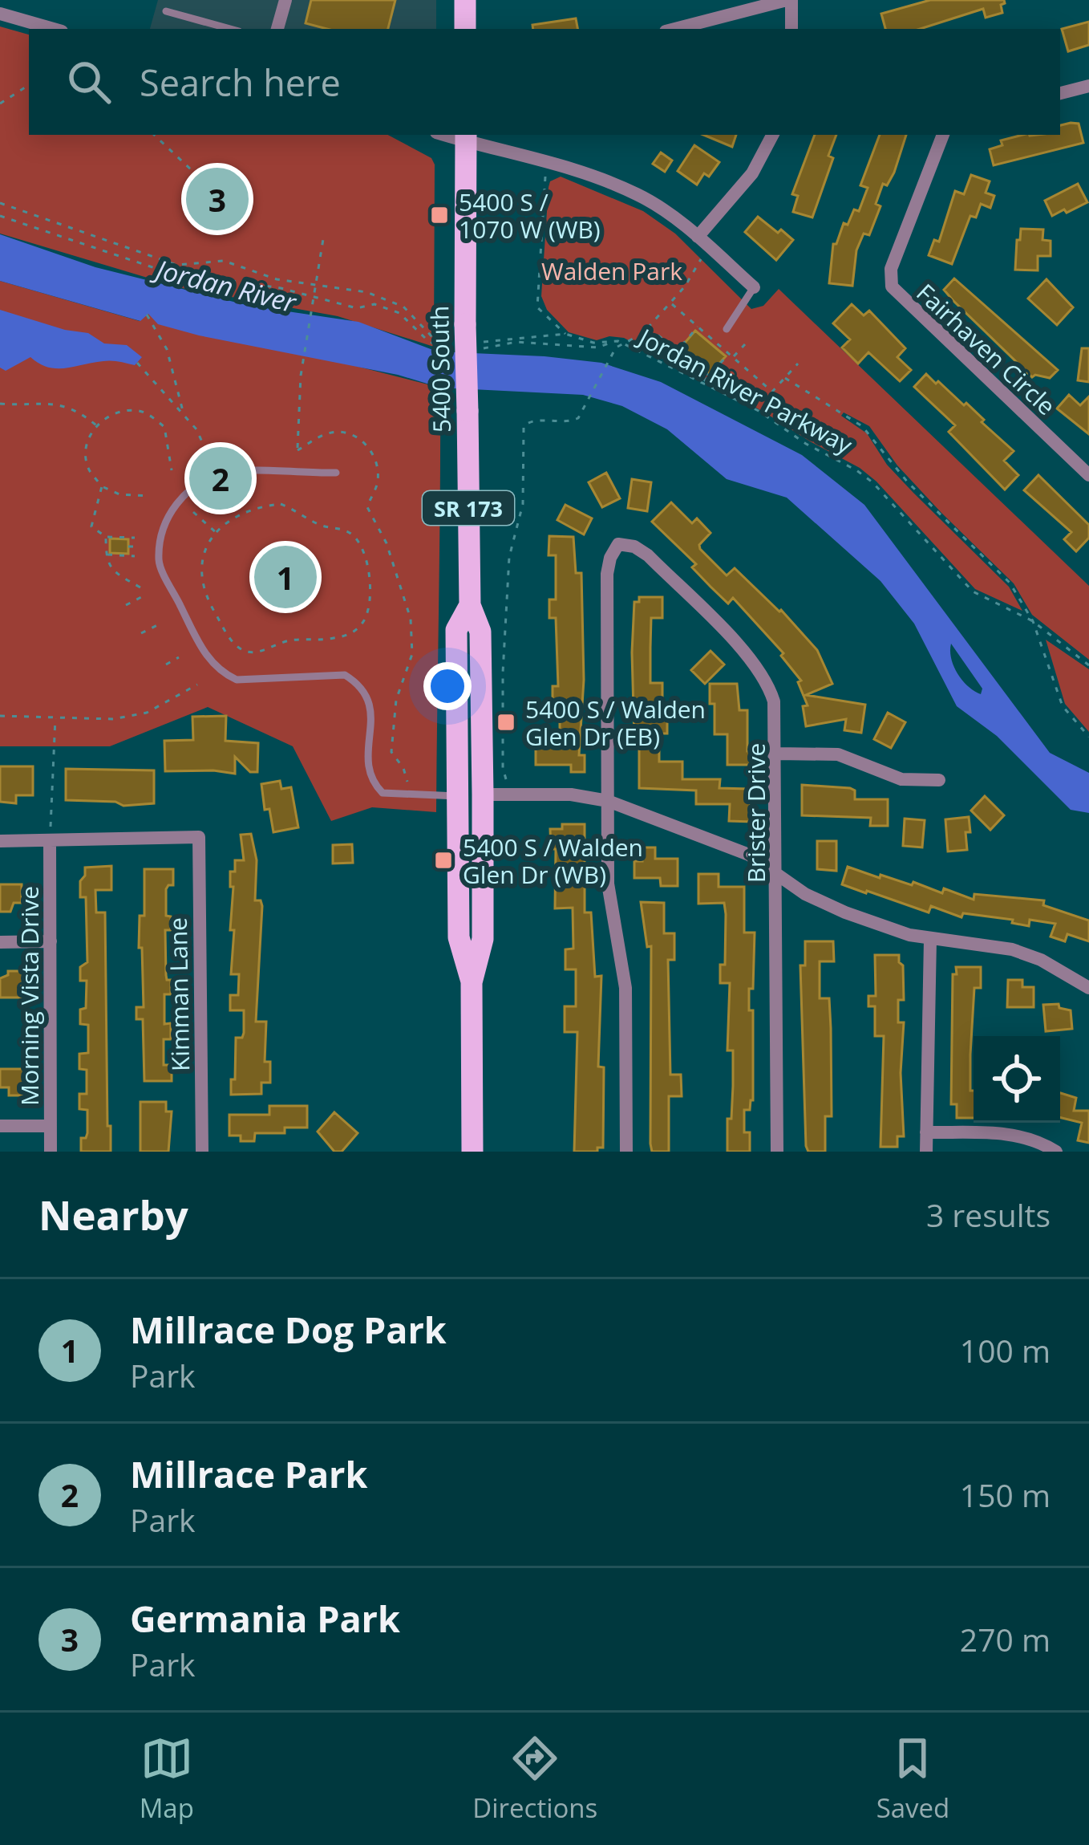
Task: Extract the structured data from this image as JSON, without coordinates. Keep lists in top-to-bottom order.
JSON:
{
  "streets": {
    "main road": ["5400 South", "SR 173"],
    "street": [
      "Fairhaven Circle",
      "Brister Drive",
      "Kimman Lane",
      "Morning Vista Drive"
    ],
    "path": ["Jordan River Parkway"]
  },
  "crossings": [
    ["5400 South", "Jordan River Parkway"],
    ["Kimman Lane", "Morning Vista Drive"]
  ],
  "water": ["Jordan River"],
  "parks": ["Walden Park"],
  "places": {
    "transit": ["5400 S / 1070 W (WB)", "5400 S / Walden Glen Dr (EB)", "5400 S / Walden Glen Dr (WB)"]
  },
  "page": {
    "search": "Search here",
    "pins": ["3", "2", "1"],
    "heading": ["Nearby", "3 results"],
    "list": [
      {
        "mark": "1",
        "name": "Millrace Dog Park",
        "note": "Park",
        "value": "100 m"
      },
      {
        "mark": "2",
        "name": "Millrace Park",
        "note": "Park",
        "value": "150 m"
      },
      {
        "mark": "3",
        "name": "Germania Park",
        "note": "Park",
        "value": "270 m"
      }
    ],
    "nav": ["Map", "Directions", "Saved"]
  }
}
